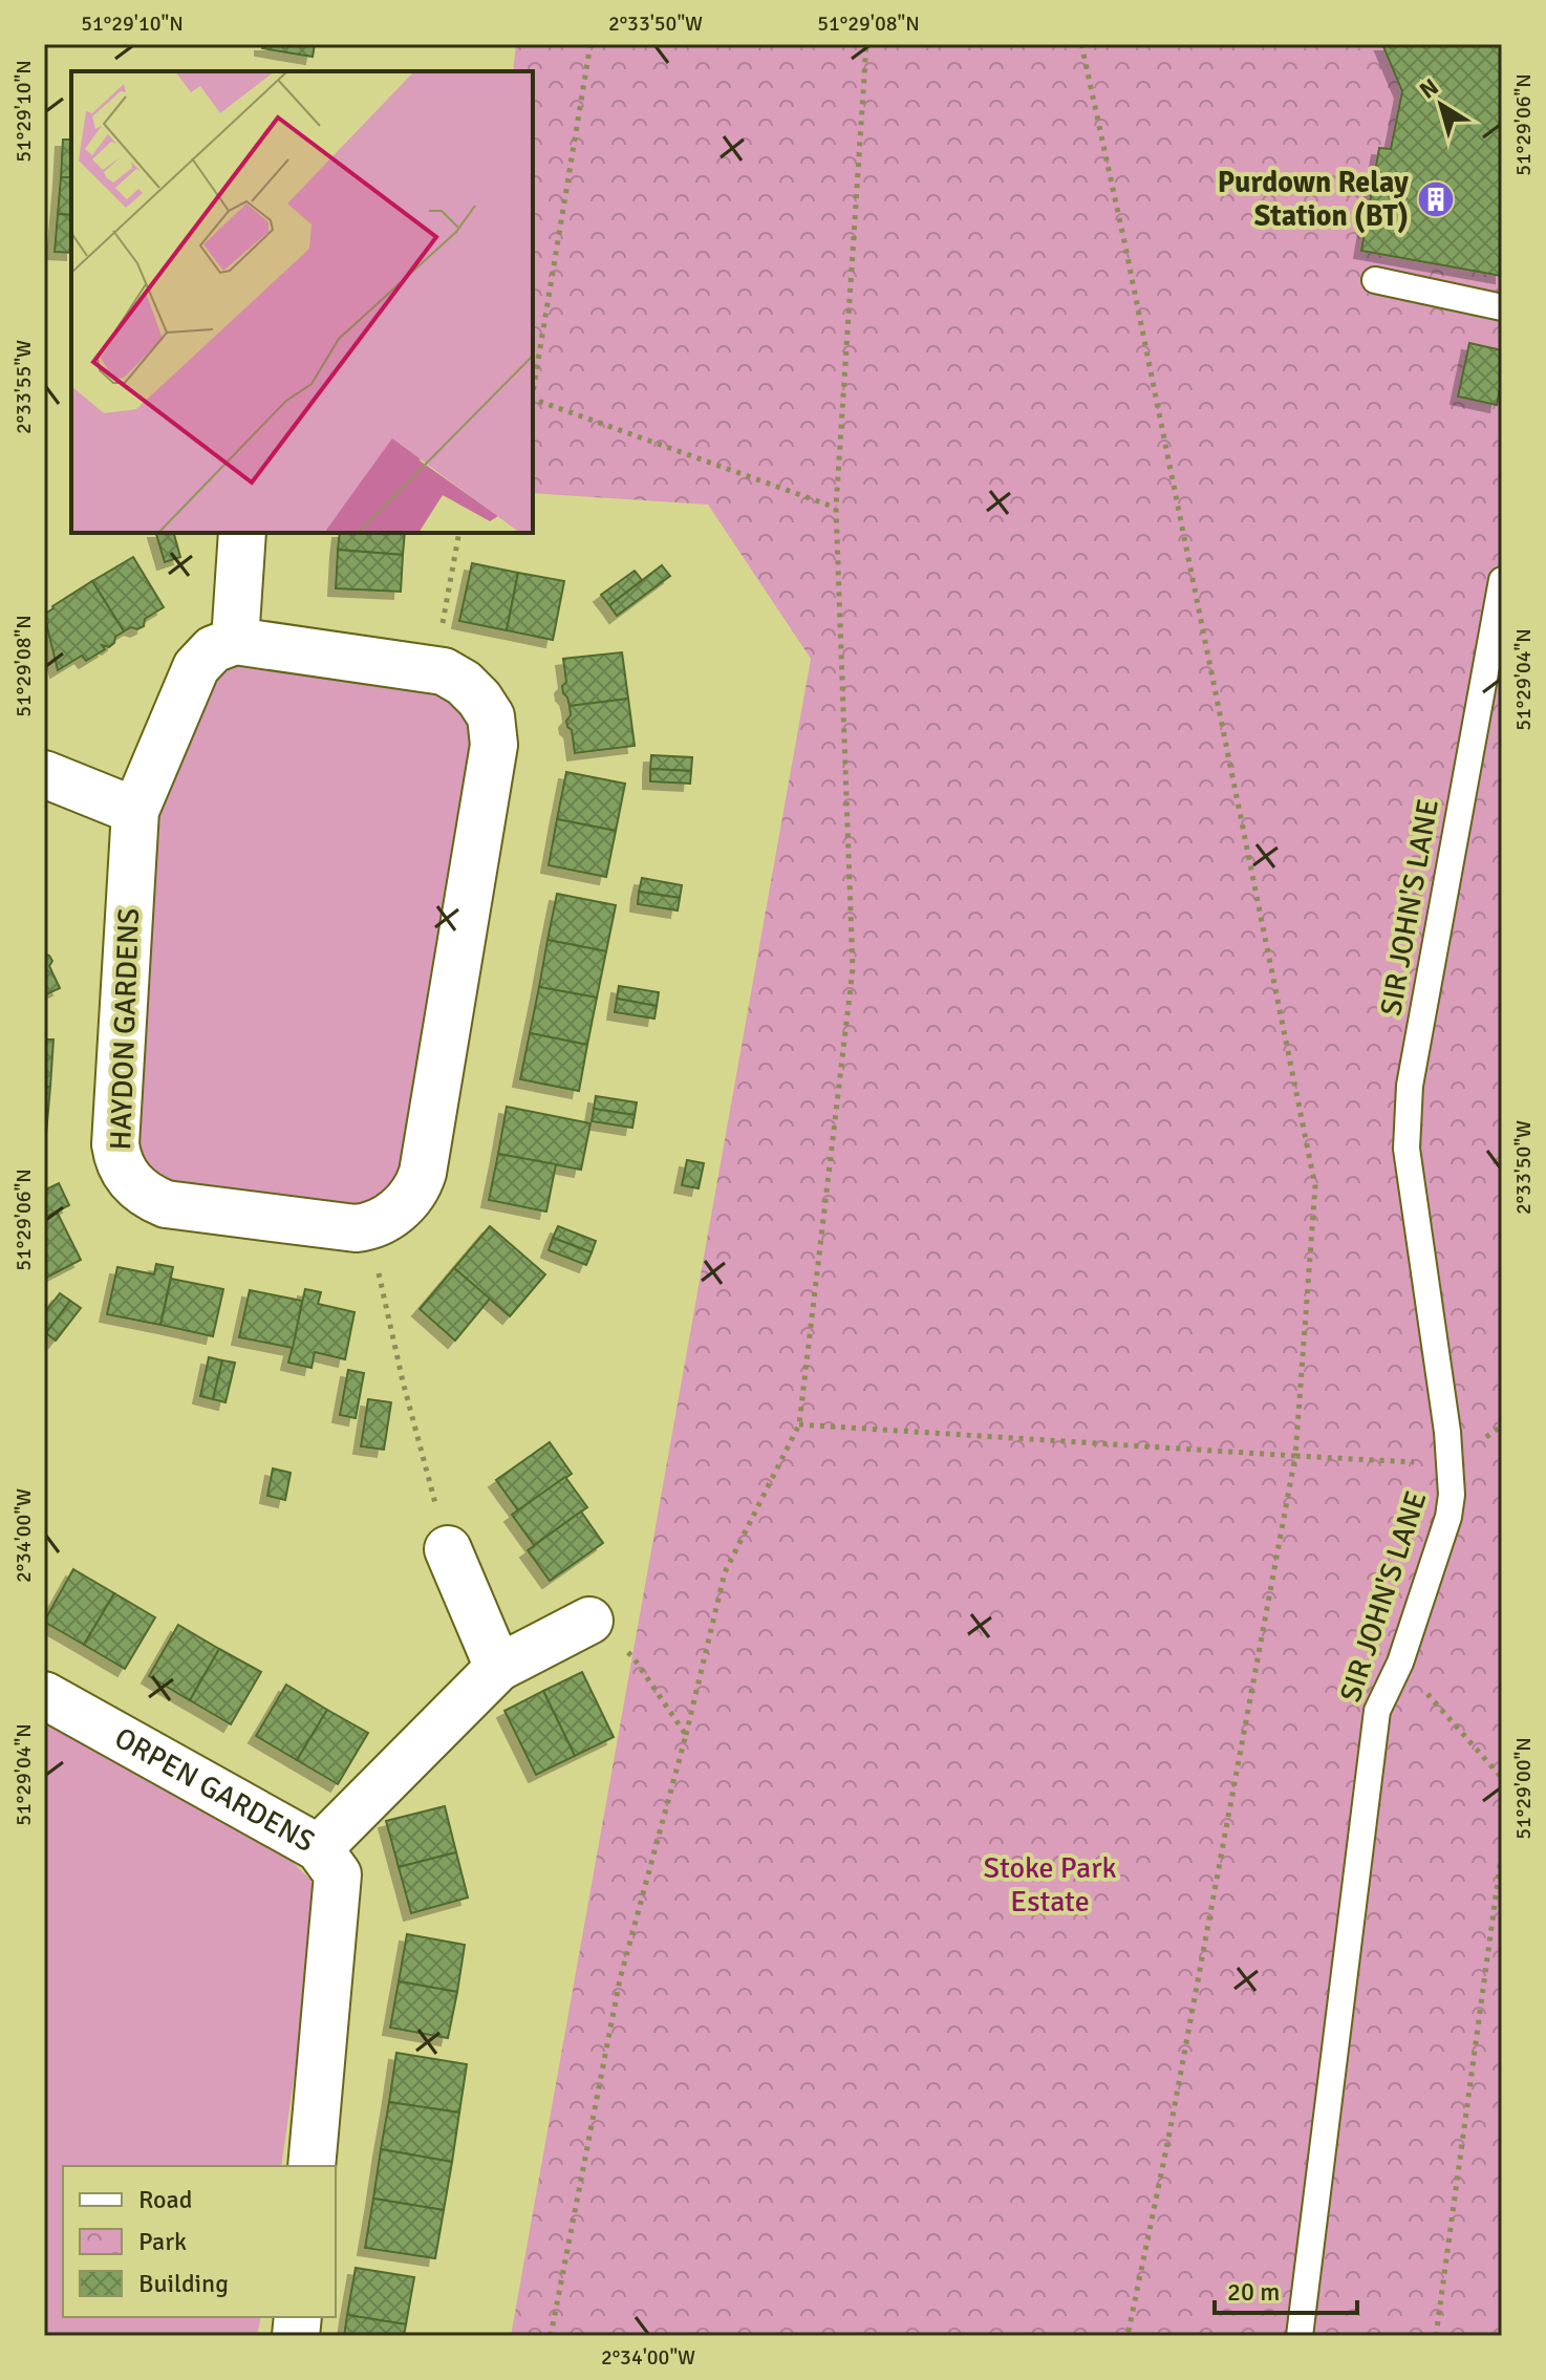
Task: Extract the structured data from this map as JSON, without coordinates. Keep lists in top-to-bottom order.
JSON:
{
  "streets": {
    "street": ["HAYDON GARDENS", "ORPEN GARDENS"],
    "lane": ["SIR JOHN'S LANE"]
  },
  "parks": ["Stoke Park Estate"],
  "places": {
    "building": ["Purdown Relay Station (BT)"]
  },
  "legend": ["Road", "Park", "Building"],
  "scale_bar": "20 m",
  "north": "top left",
  "coordinates": [
    "51°29'10\"N",
    "2°33'50\"W",
    "51°29'08\"N",
    "51°29'06\"N",
    "2°33'55\"W",
    "51°29'04\"N",
    "2°34'00\"W",
    "51°29'00\"N"
  ]
}
